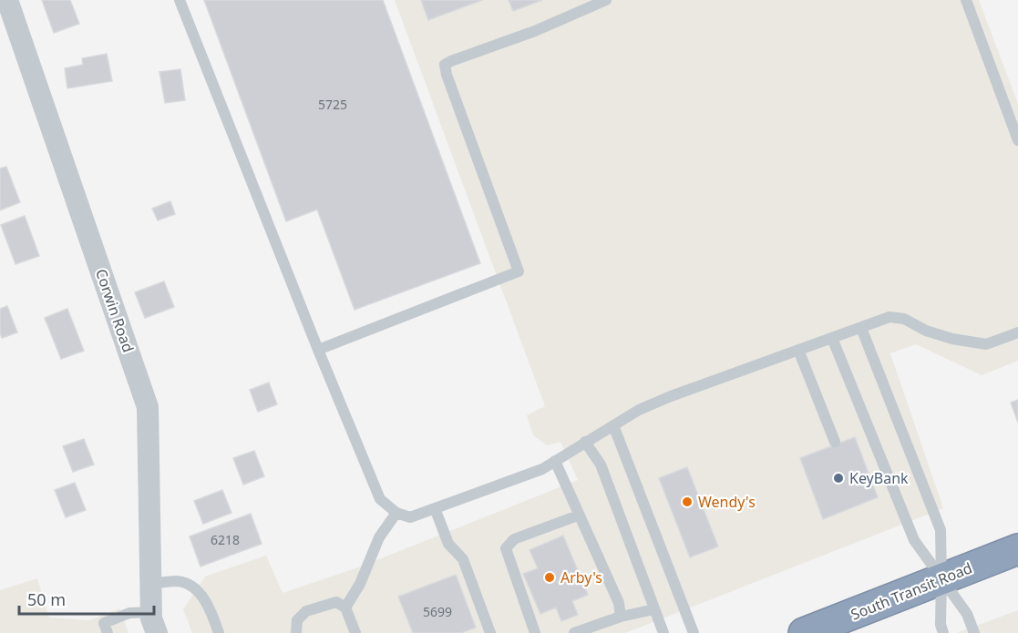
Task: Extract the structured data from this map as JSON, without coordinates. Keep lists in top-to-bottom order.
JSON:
{
  "streets": {
    "highway": ["South Transit Road"],
    "street": ["Corwin Road"]
  },
  "places": ["KeyBank", "Wendy's", "Arby's"],
  "house_numbers": ["5725", "6218", "5699"],
  "scale_bar": "50 m"
}
